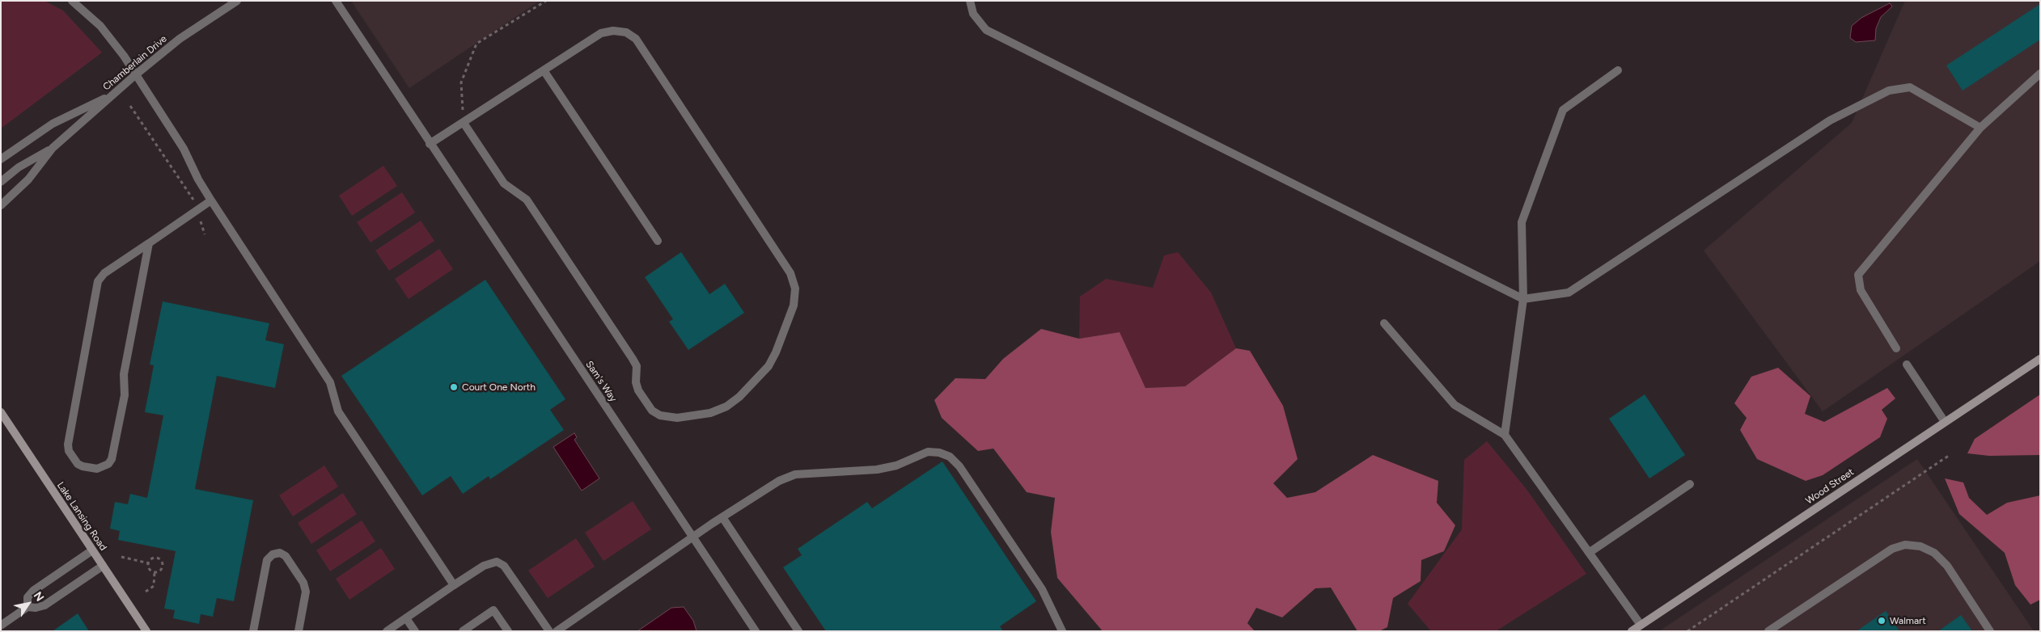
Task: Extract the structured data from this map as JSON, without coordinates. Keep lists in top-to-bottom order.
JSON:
{
  "streets": {
    "street": [
      "Chamberlain Drive",
      "Sam's Way",
      "Wood Street",
      "Lake Lansing Road"
    ]
  },
  "places": ["Court One North", "Walmart"],
  "north": "top right"
}
